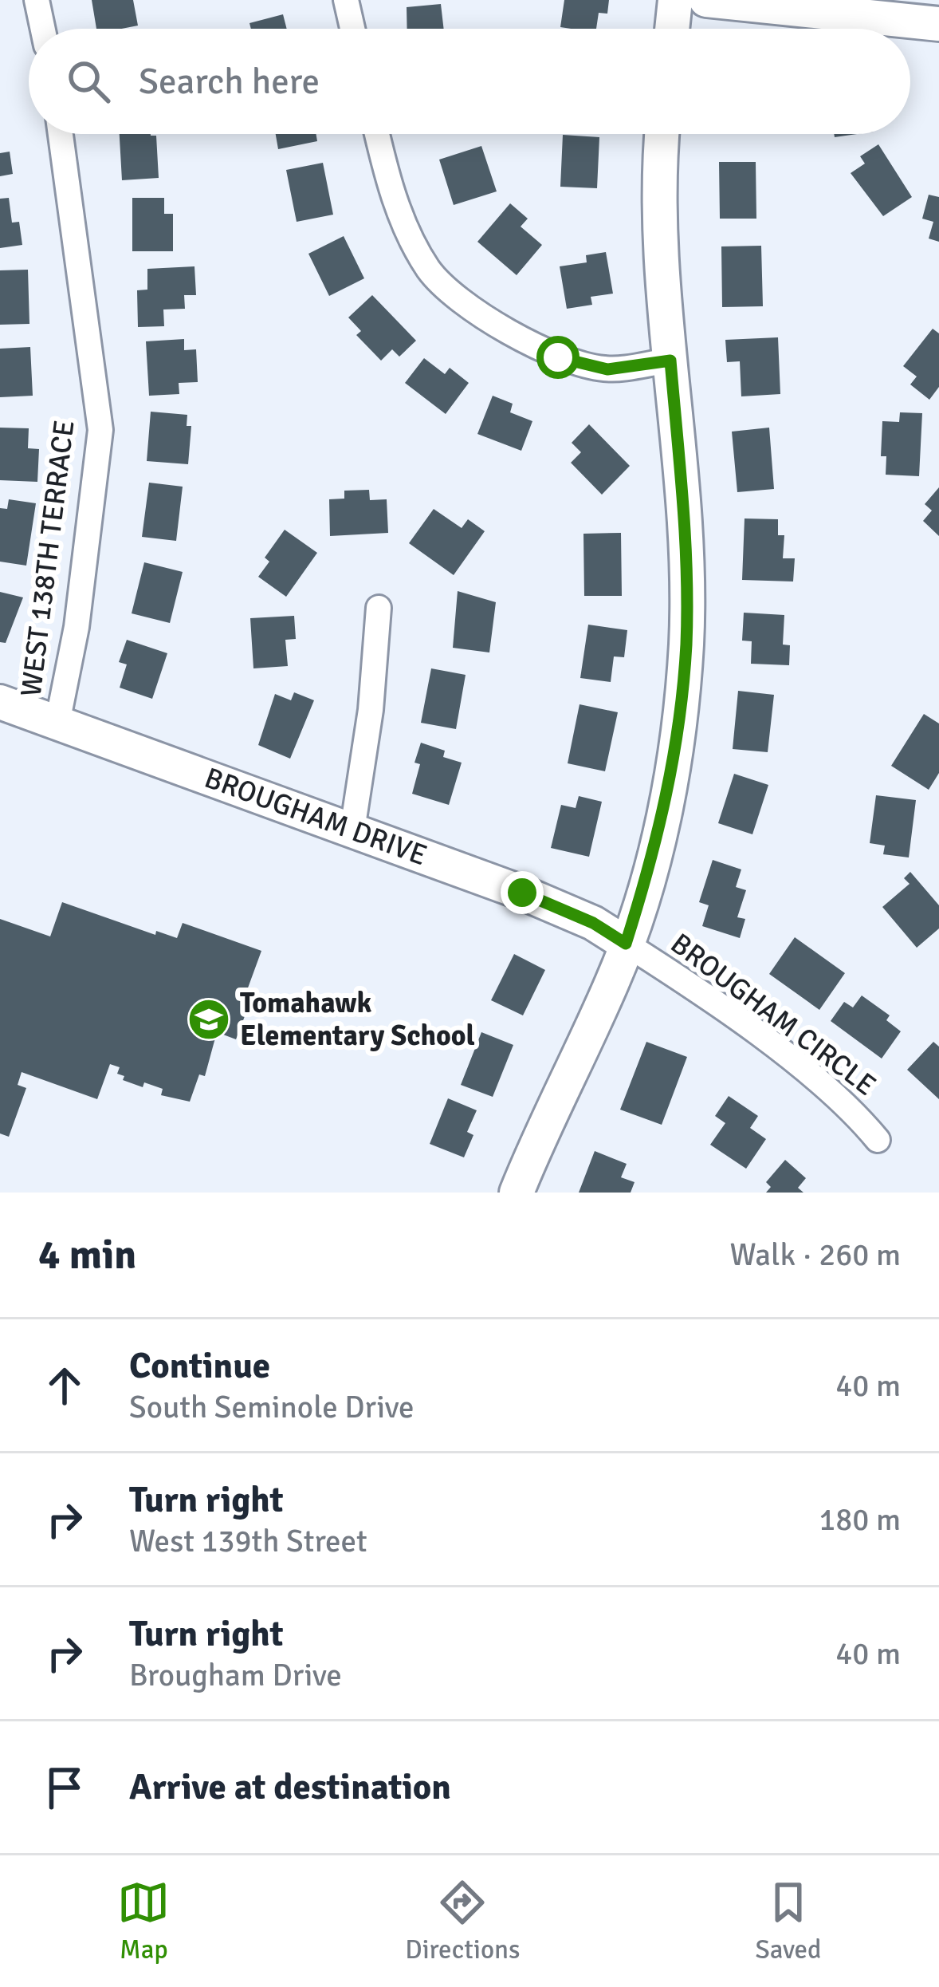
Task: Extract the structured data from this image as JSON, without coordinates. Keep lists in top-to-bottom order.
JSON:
{
  "streets": {
    "street": ["WEST 138TH TERRACE", "BROUGHAM DRIVE", "BROUGHAM CIRCLE"]
  },
  "crossings": [
    ["WEST 138TH TERRACE", "BROUGHAM DRIVE"],
    ["BROUGHAM DRIVE", "BROUGHAM CIRCLE"]
  ],
  "places": {
    "school or university": ["Tomahawk Elementary School"]
  },
  "page": {
    "search": "Search here",
    "heading": ["4 min", "Walk · 260 m"],
    "list": [
      ["Continue", "South Seminole Drive", "40 m"],
      ["Turn right", "West 139th Street", "180 m"],
      ["Turn right", "Brougham Drive", "40 m"],
      "Arrive at destination"
    ],
    "nav": ["Map", "Directions", "Saved"]
  }
}
